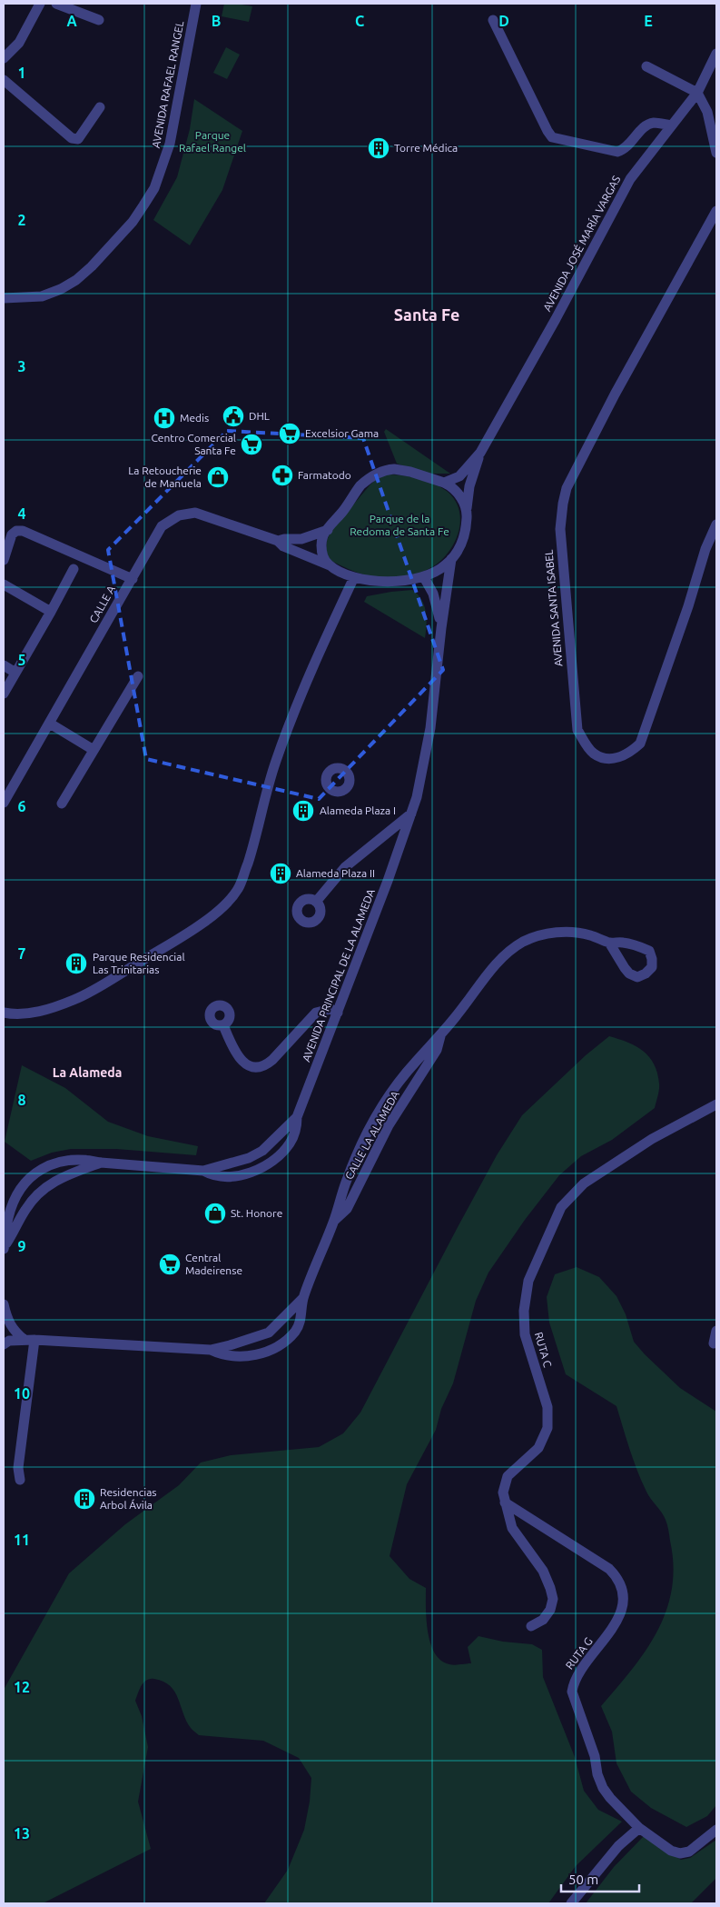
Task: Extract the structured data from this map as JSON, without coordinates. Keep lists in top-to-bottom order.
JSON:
{
  "streets": {
    "street": [
      "AVENIDA RAFAEL RANGEL",
      "AVENIDA JOSÉ MARÍA VARGAS",
      "CALLE A",
      "AVENIDA SANTA ISABEL",
      "AVENIDA PRINCIPAL DE LA ALAMEDA",
      "CALLE LA ALAMEDA",
      "RUTA C",
      "RUTA G"
    ]
  },
  "crossings": [
    ["AVENIDA JOSÉ MARÍA VARGAS", "CALLE A"],
    ["AVENIDA JOSÉ MARÍA VARGAS", "AVENIDA PRINCIPAL DE LA ALAMEDA"],
    ["CALLE A", "AVENIDA PRINCIPAL DE LA ALAMEDA"],
    ["RUTA C", "RUTA G"]
  ],
  "districts": ["Santa Fe", "La Alameda"],
  "parks": ["Parque Rafael Rangel", "Parque de la Redoma de Santa Fe"],
  "places": {
    "building": [
      "Torre Médica",
      "Alameda Plaza I",
      "Alameda Plaza II",
      "Parque Residencial Las Trinitarias",
      "Residencias Arbol Ávila"
    ],
    "public building": ["DHL"],
    "hospital": ["Medis"],
    "supermarket": ["Excelsior Gama", "Centro Comercial Santa Fe", "Central Madeirense"],
    "pharmacy": ["Farmatodo"],
    "shop": ["La Retoucherie de Manuela", "St. Honore"]
  },
  "scale_bar": "50 m",
  "grid": {
    "columns": [
      "A",
      "B",
      "C",
      "D",
      "E"
    ],
    "rows": [
      "1",
      "2",
      "3",
      "4",
      "5",
      "6",
      "7",
      "8",
      "9",
      "10",
      "11",
      "12",
      "13"
    ]
  }
}
